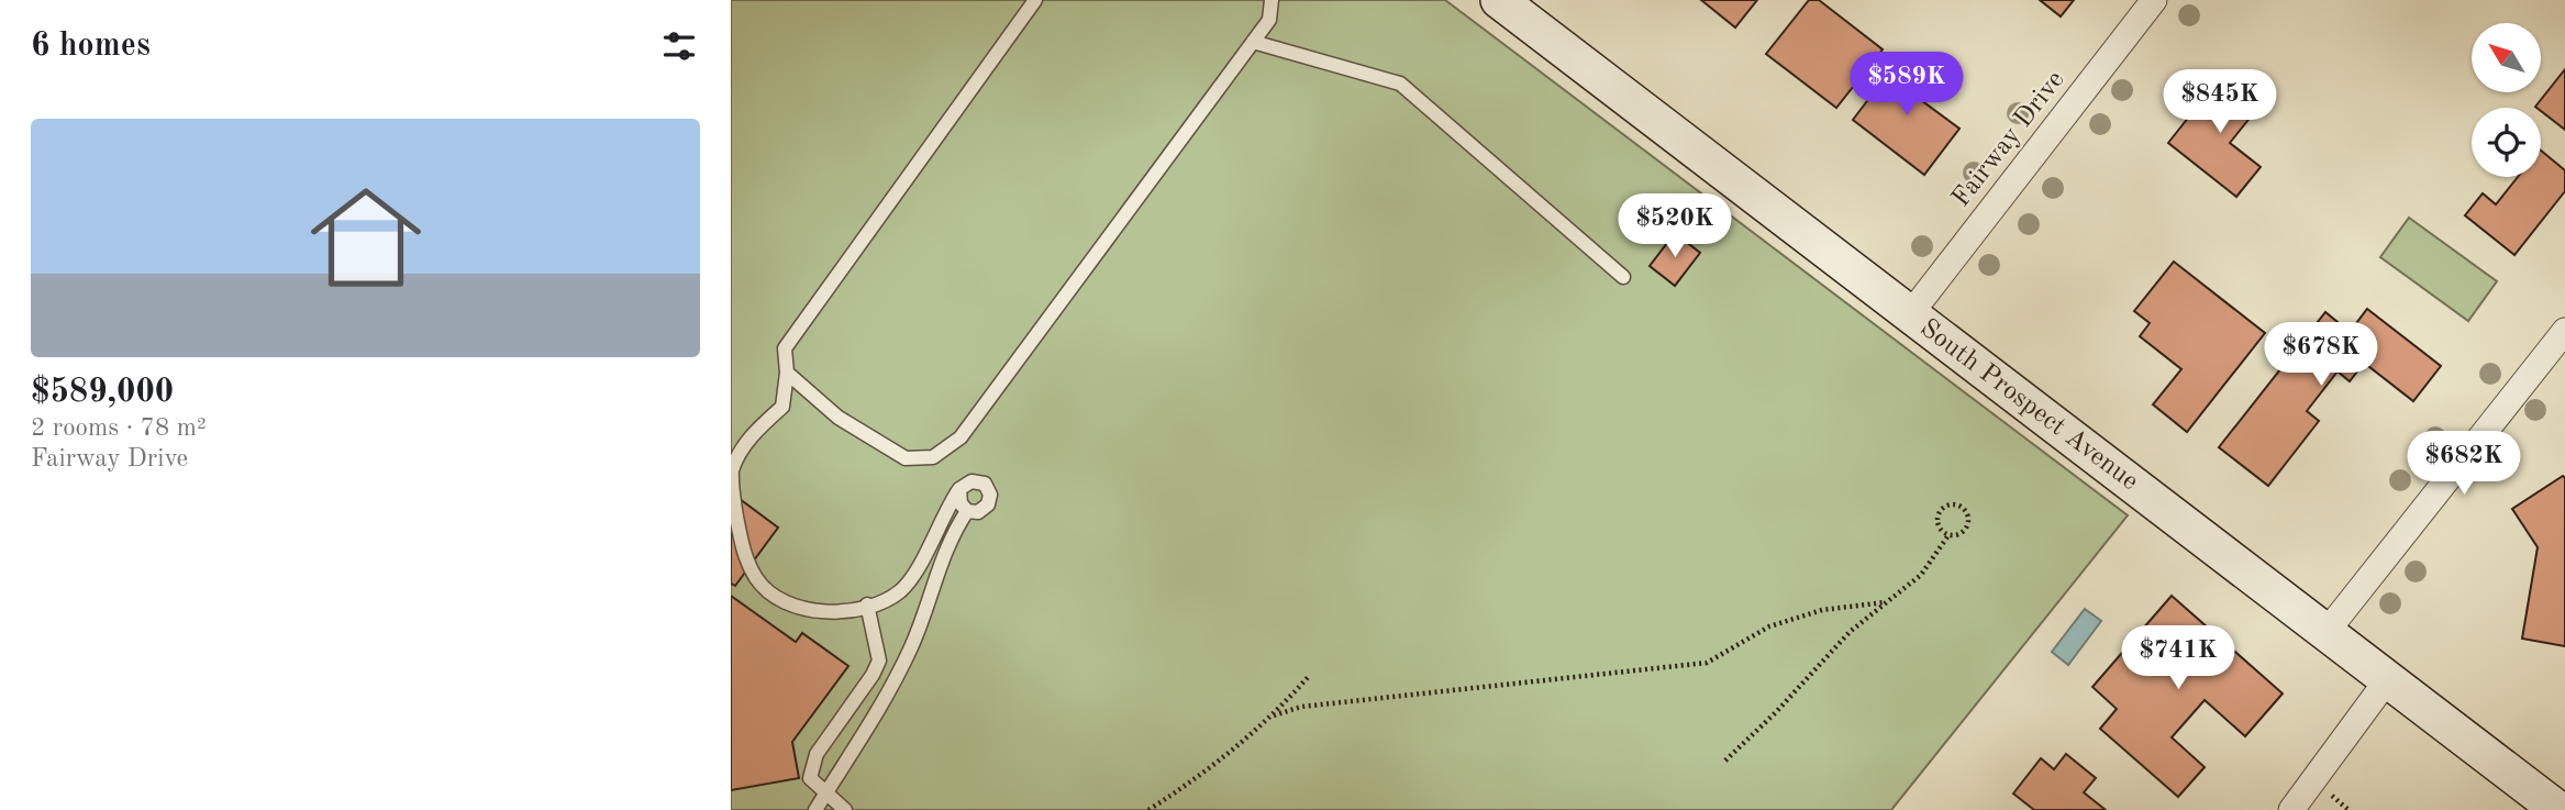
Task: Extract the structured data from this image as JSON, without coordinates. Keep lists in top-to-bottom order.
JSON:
{
  "streets": {
    "main road": ["South Prospect Avenue"],
    "street": ["Fairway Drive"]
  },
  "crossings": [
    ["Fairway Drive", "South Prospect Avenue"]
  ],
  "north": "top left",
  "page": {
    "heading": "6 homes",
    "price": [
      "$589K",
      "$845K",
      "$520K",
      "$678K",
      "$682K",
      "$741K"
    ],
    "list": [
      {
        "name": "$589,000",
        "note": "2 rooms · 78 m² · Fairway Drive"
      }
    ]
  }
}
